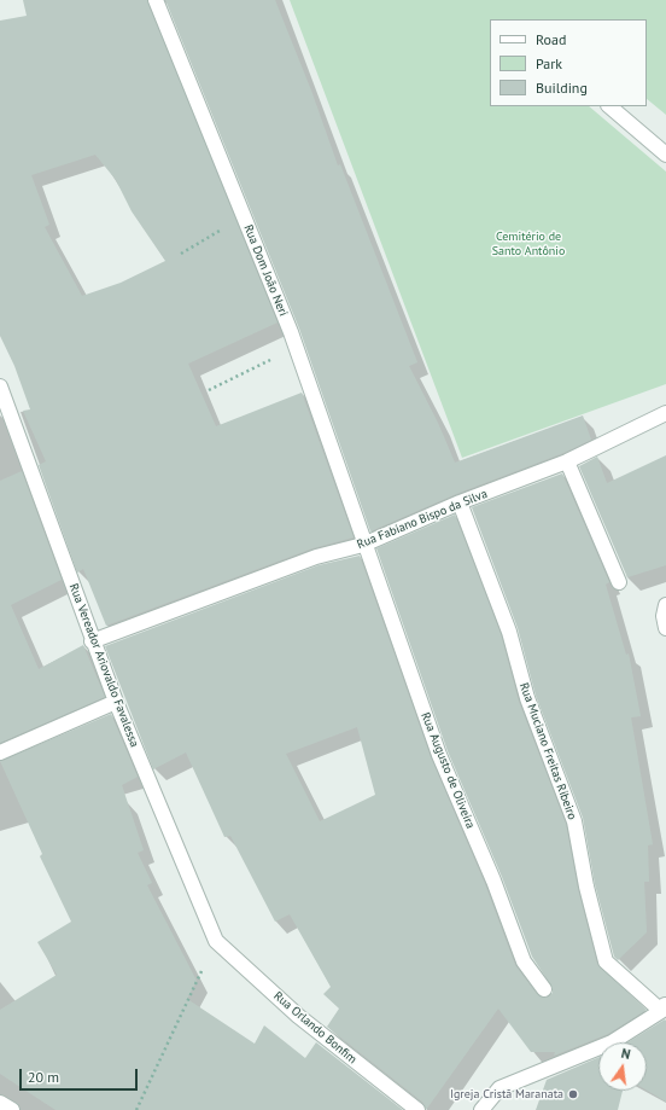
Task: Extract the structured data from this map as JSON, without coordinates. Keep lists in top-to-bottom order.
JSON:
{
  "streets": {
    "street": [
      "Rua Dom João Neri",
      "Rua Fabiano Bispo da Silva",
      "Rua Vereador Ariovaldo Favalessa",
      "Rua Muciano Freitas Ribeiro",
      "Rua Augusto de Oliveira",
      "Rua Orlando Bonfim"
    ]
  },
  "crossings": [
    ["Rua Dom João Neri", "Rua Fabiano Bispo da Silva"],
    ["Rua Dom João Neri", "Rua Augusto de Oliveira"],
    ["Rua Fabiano Bispo da Silva", "Rua Vereador Ariovaldo Favalessa"],
    ["Rua Fabiano Bispo da Silva", "Rua Muciano Freitas Ribeiro"],
    ["Rua Fabiano Bispo da Silva", "Rua Augusto de Oliveira"],
    ["Rua Vereador Ariovaldo Favalessa", "Rua Orlando Bonfim"]
  ],
  "parks": ["Cemitério de Santo Antônio"],
  "places": ["Igreja Cristã Maranata"],
  "legend": ["Road", "Park", "Building"],
  "scale_bar": "20 m",
  "north": "top"
}
